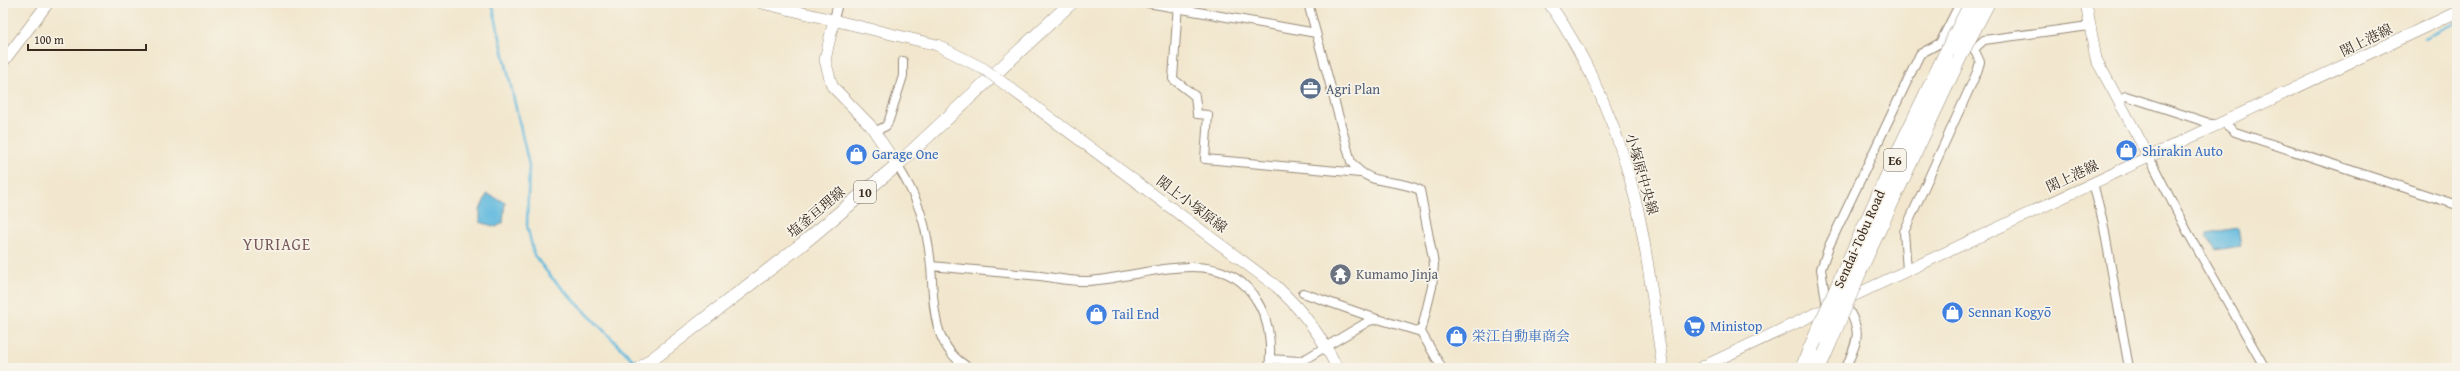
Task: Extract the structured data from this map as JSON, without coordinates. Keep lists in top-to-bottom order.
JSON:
{
  "streets": {
    "highway": ["E6", "Sendai-Tobu Road"],
    "main road": ["10", "塩釜亘理線"],
    "street": ["閖上港線", "小塚原中央線", "閖上小塚原線"]
  },
  "districts": ["YURIAGE"],
  "places": {
    "office": ["Agri Plan"],
    "shop": [
      "Shirakin Auto",
      "Garage One",
      "Sennan Kogyō",
      "Tail End",
      "栄江自動車商会"
    ],
    "temple": ["Kumamo Jinja"],
    "supermarket": ["Ministop"]
  },
  "scale_bar": "100 m"
}
